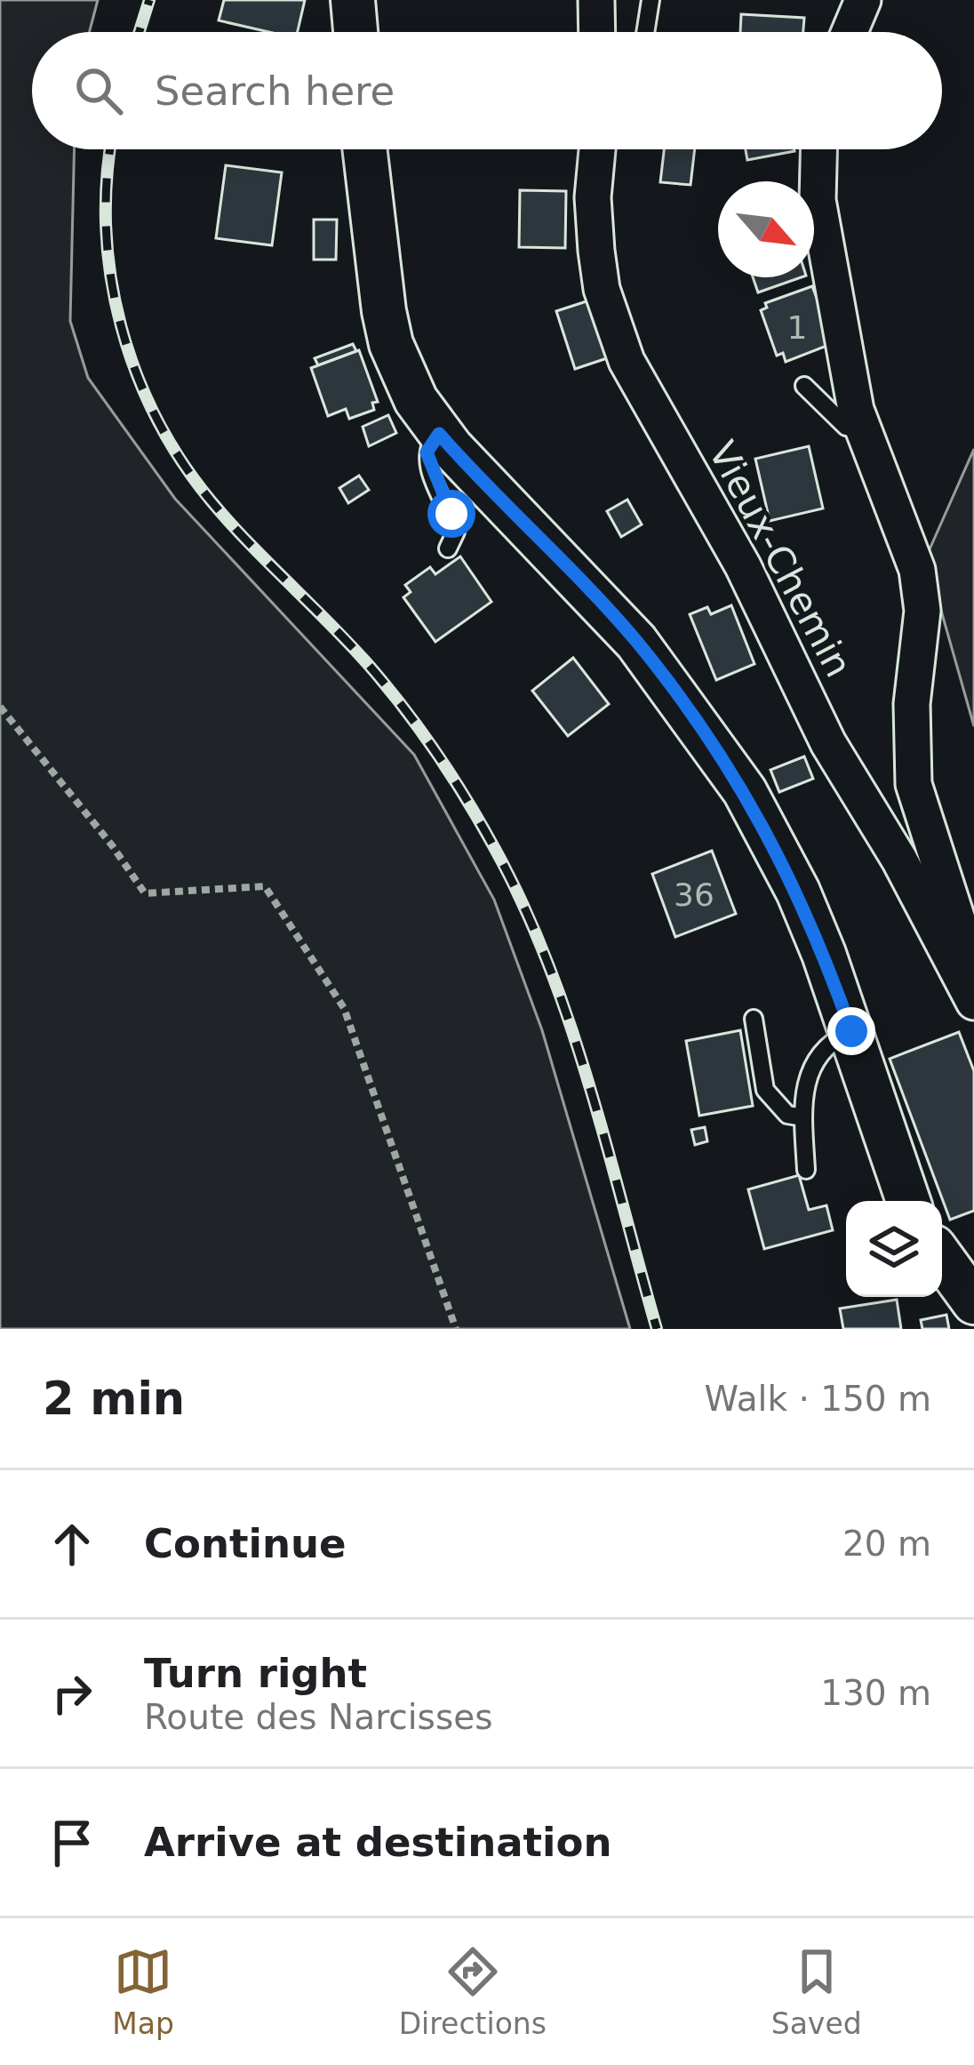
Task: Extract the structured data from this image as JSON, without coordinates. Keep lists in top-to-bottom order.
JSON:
{
  "streets": {
    "street": ["Vieux-Chemin"]
  },
  "house_numbers": ["1", "36"],
  "north": "bottom right",
  "page": {
    "search": "Search here",
    "heading": ["2 min", "Walk · 150 m"],
    "list": [
      ["Continue", "20 m"],
      ["Turn right", "Route des Narcisses", "130 m"],
      "Arrive at destination"
    ],
    "nav": ["Map", "Directions", "Saved"]
  }
}
